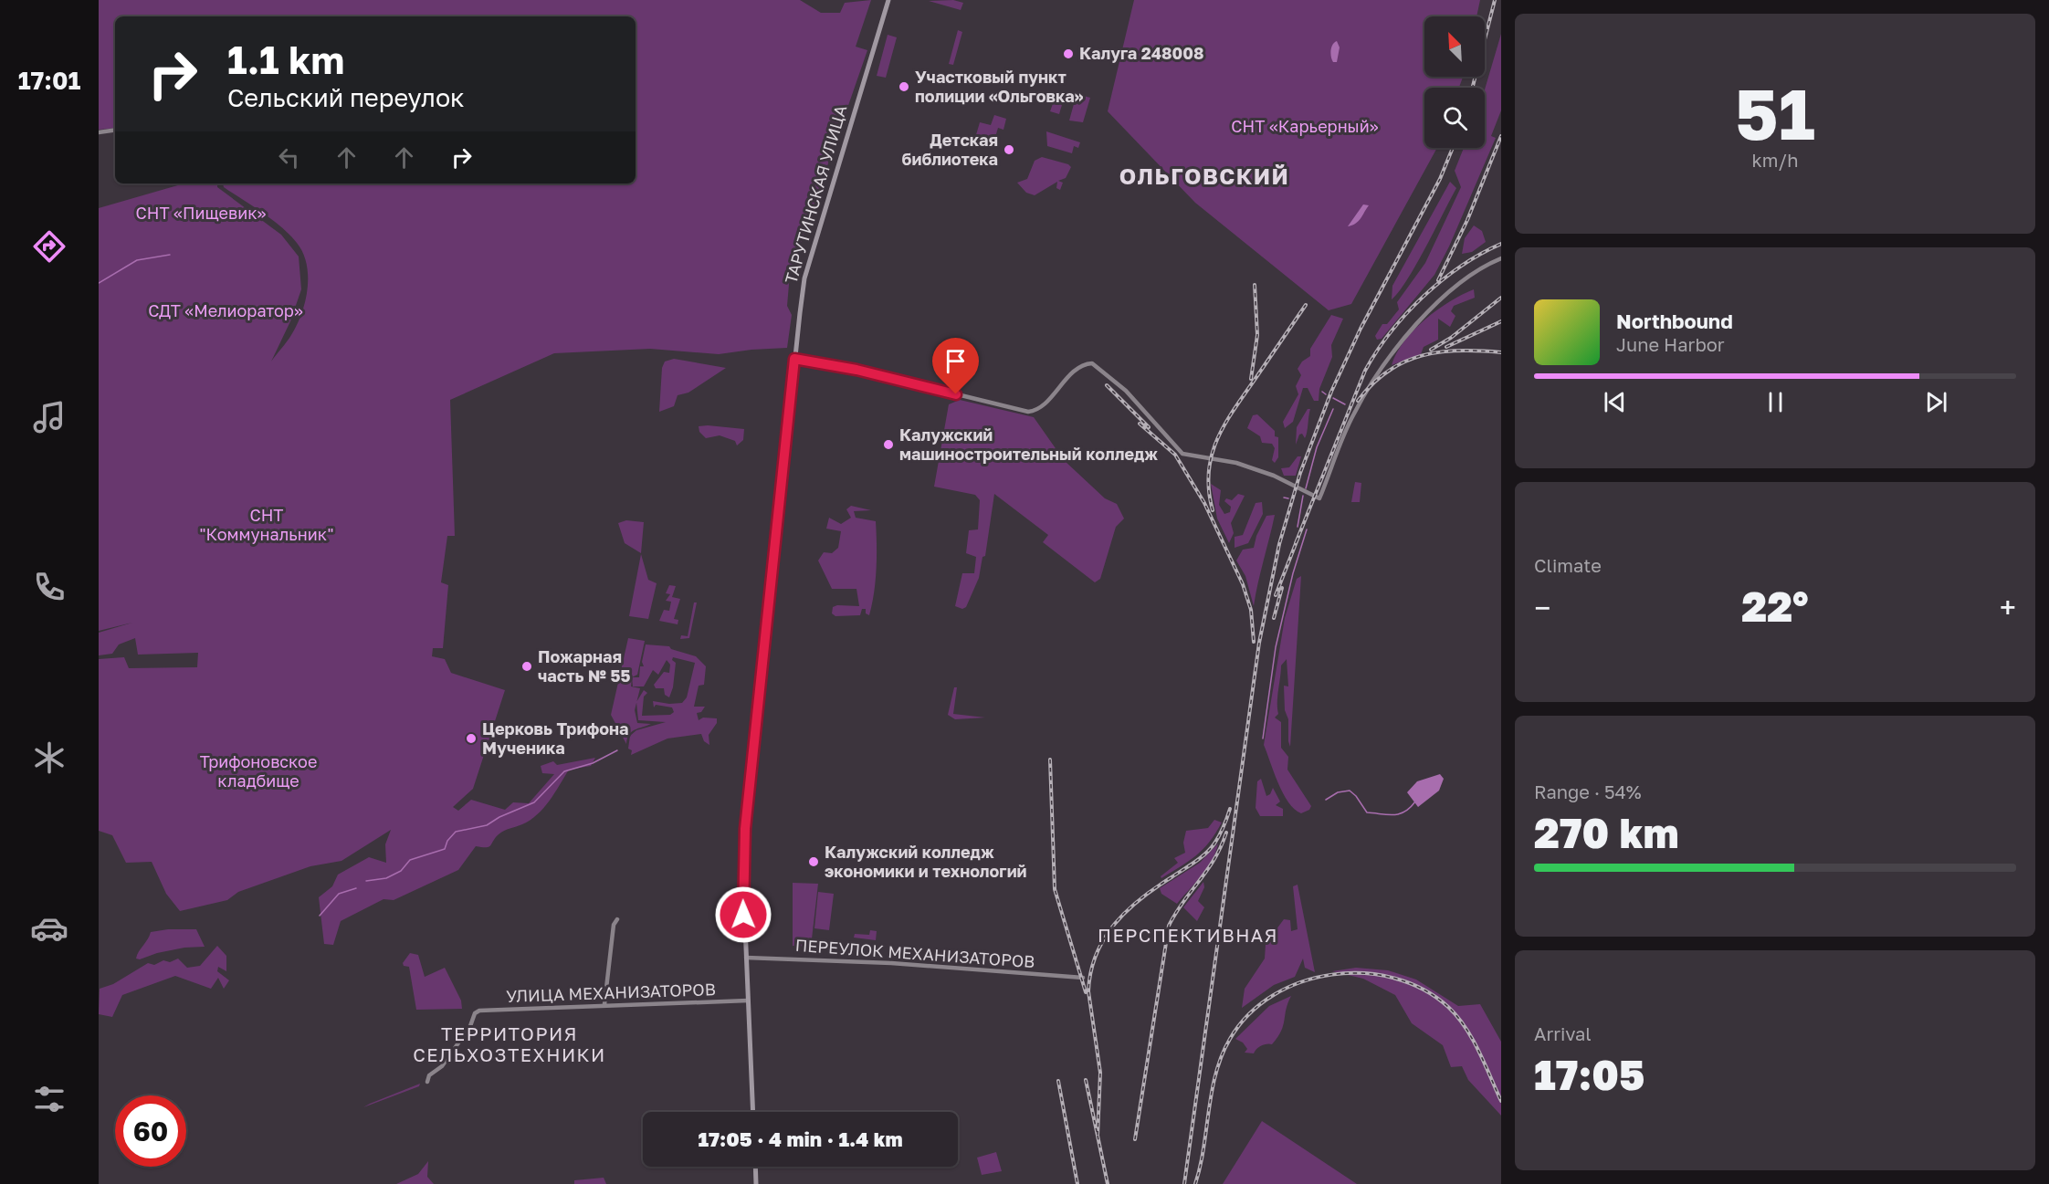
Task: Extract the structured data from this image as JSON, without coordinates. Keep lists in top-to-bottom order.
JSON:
{
  "streets": {
    "main road": ["ТАРУТИНСКАЯ УЛИЦА"],
    "street": ["ПЕРЕУЛОК МЕХАНИЗАТОРОВ", "УЛИЦА МЕХАНИЗАТОРОВ"]
  },
  "crossings": [
    ["ТАРУТИНСКАЯ УЛИЦА", "ПЕРЕУЛОК МЕХАНИЗАТОРОВ"],
    ["ТАРУТИНСКАЯ УЛИЦА", "УЛИЦА МЕХАНИЗАТОРОВ"]
  ],
  "districts": ["ОЛЬГОВСКИЙ", "ПЕРСПЕКТИВНАЯ", "ТЕРРИТОРИЯ СЕЛЬХОЗТЕХНИКИ"],
  "parks": [
    "СНТ «Карьерный»",
    "СНТ «Пищевик»",
    "СДТ «Мелиоратор»",
    "СНТ \"Коммунальник\"",
    "Трифоновское кладбище"
  ],
  "places": [
    "Калуга 248008",
    "Участковый пункт полиции «Ольговка»",
    "Детская библиотека",
    "Калужский машиностроительный колледж",
    "Пожарная часть № 55",
    "Церковь Трифона Мученика",
    "Калужский колледж экономики и технологий"
  ],
  "north": "top left",
  "page": {
    "tabs": "17:01",
    "tile": [
      ["51", "km/h"],
      "Climate",
      ["Range · 54%", "270 km"],
      ["Arrival", "17:05"]
    ],
    "turn": ["1.1 km", "Сельский переулок"],
    "song": ["Northbound", "June Harbor"],
    "heat": ["−", "22°", "+"],
    "limit": "60",
    "trip": "17:05 · 4 min · 1.4 km"
  }
}
